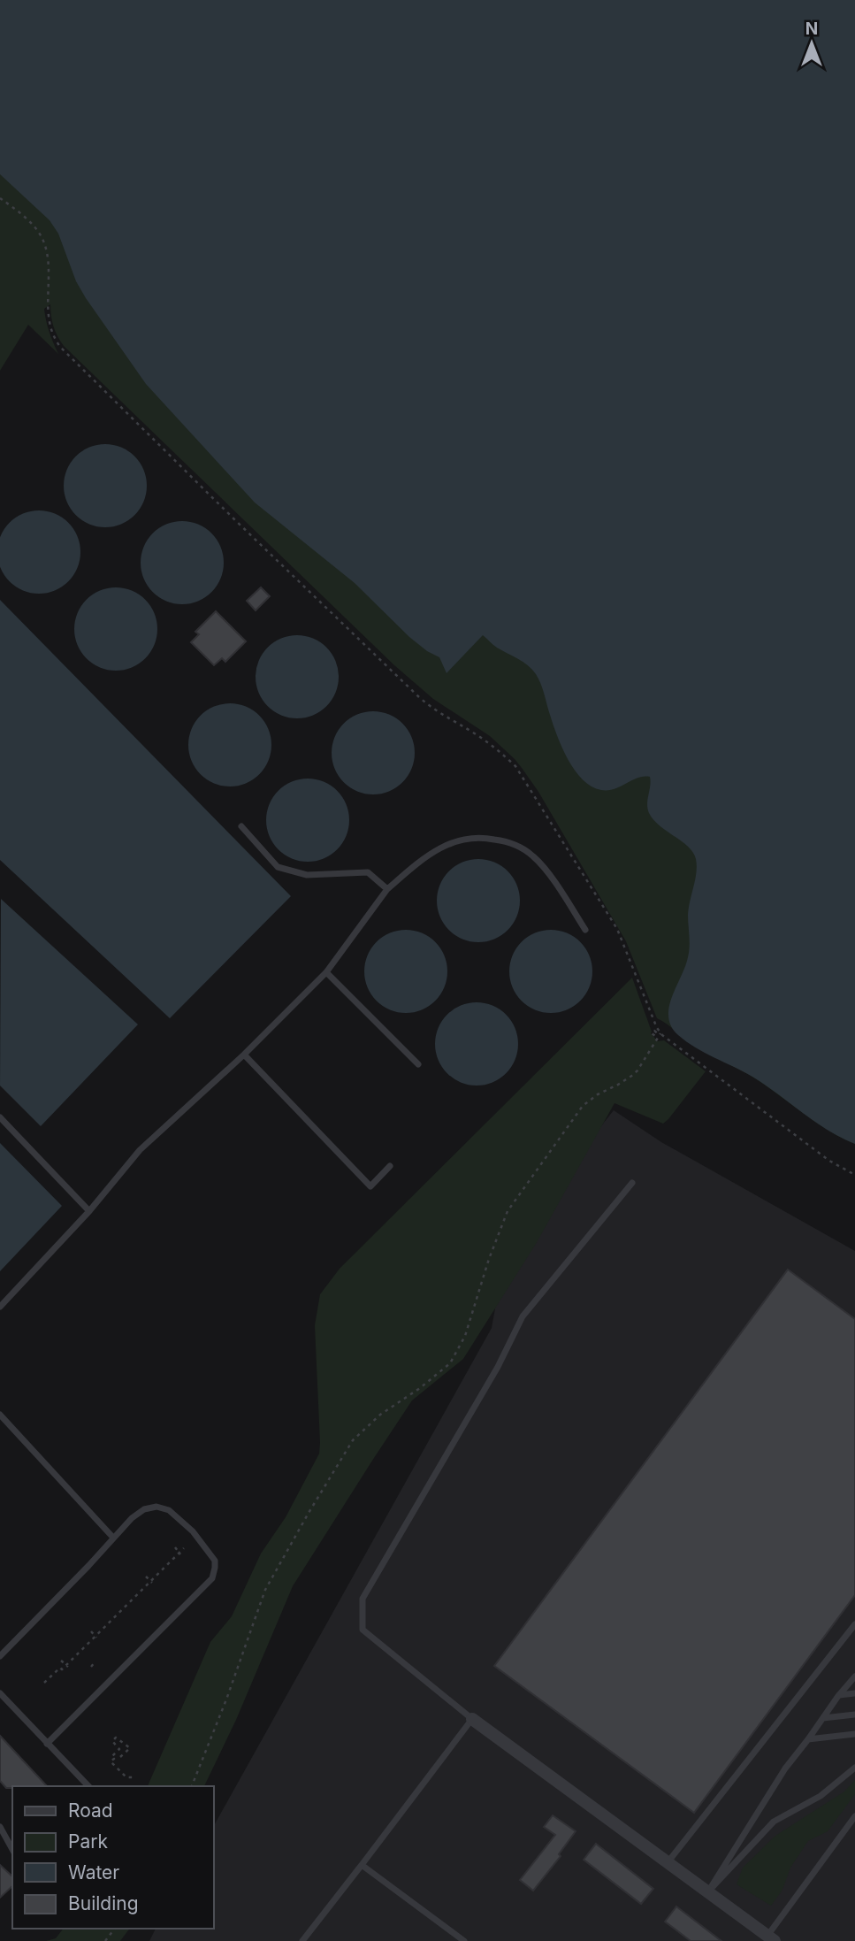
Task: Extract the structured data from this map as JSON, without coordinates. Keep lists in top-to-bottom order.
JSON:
{
  "legend": [
    "Road",
    "Park",
    "Water",
    "Building"
  ],
  "north": "top"
}
